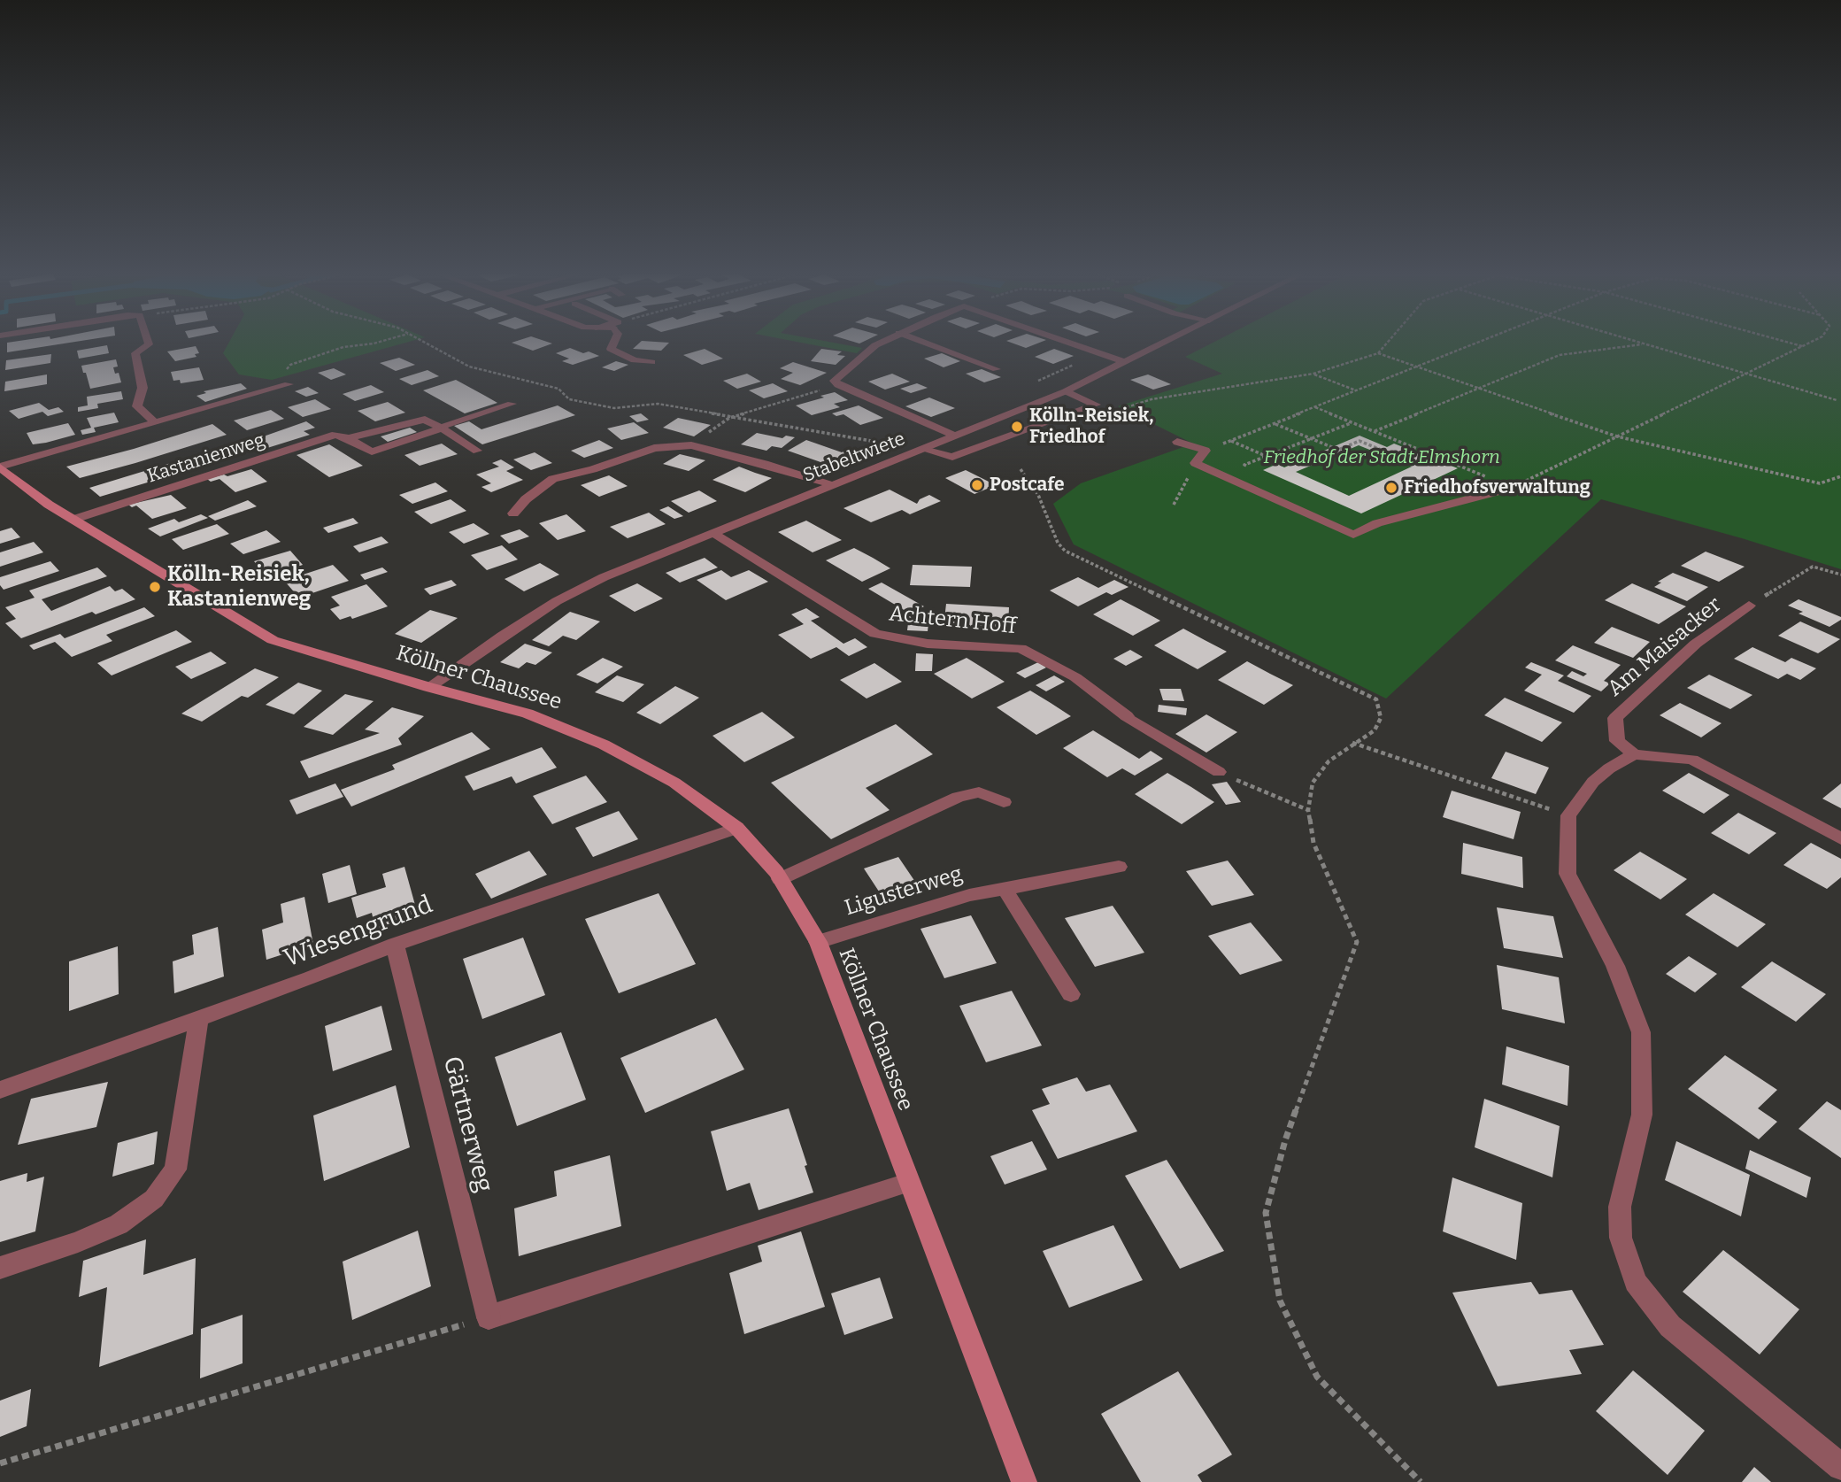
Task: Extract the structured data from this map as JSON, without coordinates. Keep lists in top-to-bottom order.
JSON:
{
  "streets": {
    "street": [
      "Stabeltwiete",
      "Kastanienweg",
      "Achtern Hoff",
      "Am Maisacker",
      "Köllner Chaussee",
      "Ligusterweg",
      "Wiesengrund",
      "Gärtnerweg"
    ]
  },
  "crossings": [
    ["Stabeltwiete", "Achtern Hoff"],
    ["Stabeltwiete", "Köllner Chaussee"],
    ["Kastanienweg", "Köllner Chaussee"],
    ["Köllner Chaussee", "Ligusterweg"],
    ["Köllner Chaussee", "Wiesengrund"],
    ["Wiesengrund", "Gärtnerweg"]
  ],
  "parks": ["Friedhof der Stadt Elmshorn"],
  "places": [
    "Kölln-Reisiek, Friedhof",
    "Postcafe",
    "Friedhofsverwaltung",
    "Kölln-Reisiek, Kastanienweg"
  ]
}
